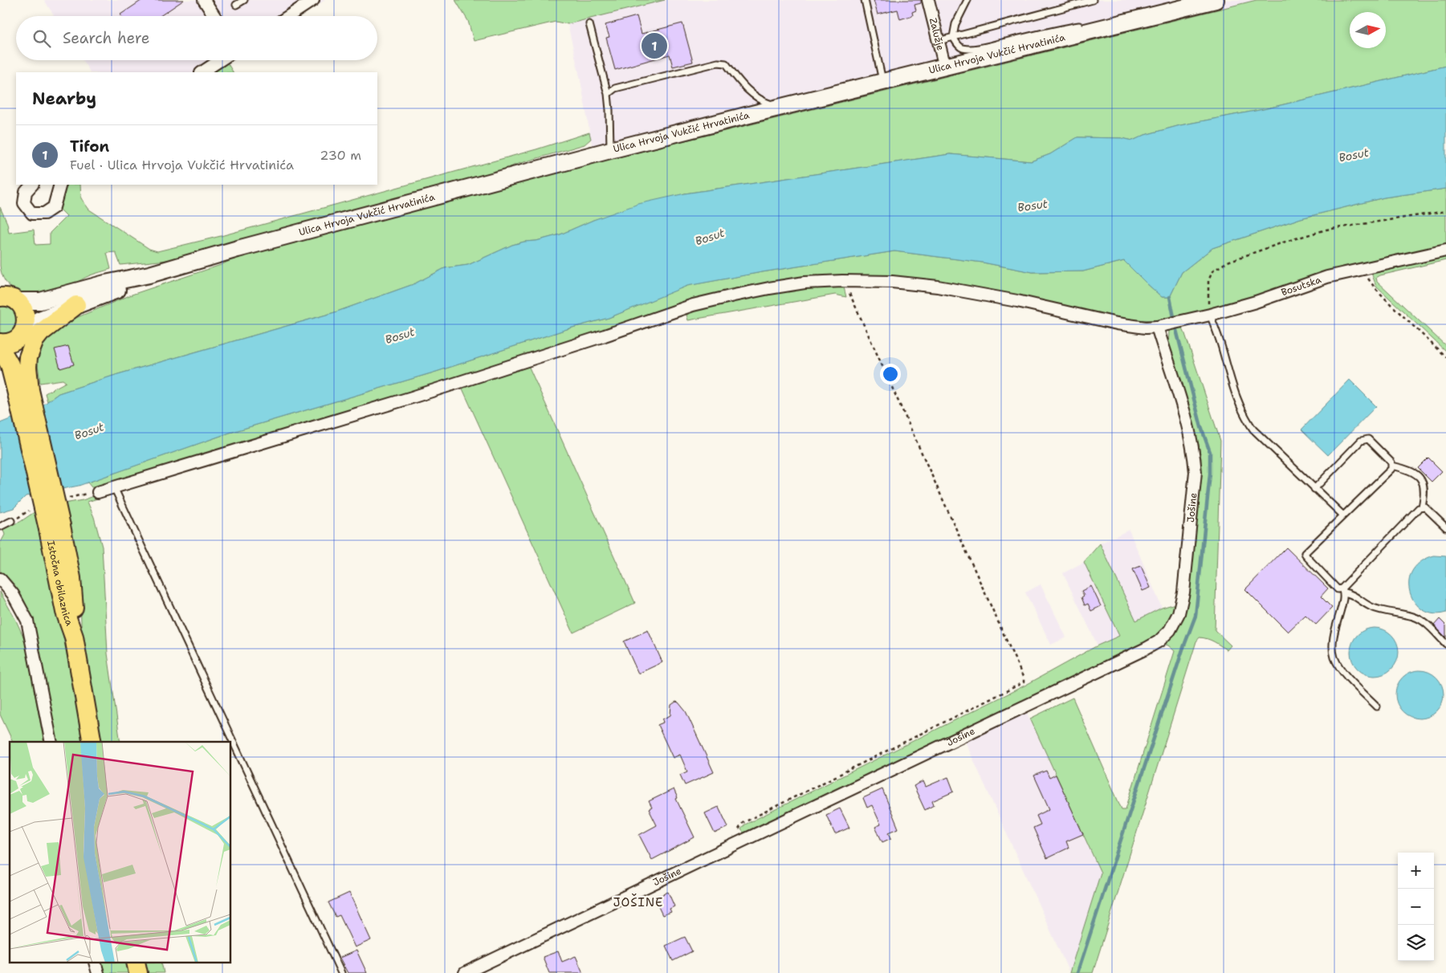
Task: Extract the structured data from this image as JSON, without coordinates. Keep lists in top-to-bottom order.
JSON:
{
  "streets": {
    "main road": ["Ulica Hrvoja Vukčić Hrvatinića", "Istočna obilaznica"],
    "street": ["Zalužje", "Bosutska", "Jošine"]
  },
  "crossings": [
    ["Zalužje", "Ulica Hrvoja Vukčić Hrvatinića"],
    ["Bosutska", "Jošine"]
  ],
  "districts": ["JOŠINE"],
  "water": ["Bosut"],
  "north": "right",
  "page": {
    "search": "Search here",
    "pins": "1",
    "heading": "Nearby",
    "list": [
      {
        "mark": "1",
        "name": "Tifon",
        "note": "Fuel · Ulica Hrvoja Vukčić Hrvatinića",
        "value": "230 m"
      }
    ],
    "map_buttons": ["+", "−"]
  }
}
